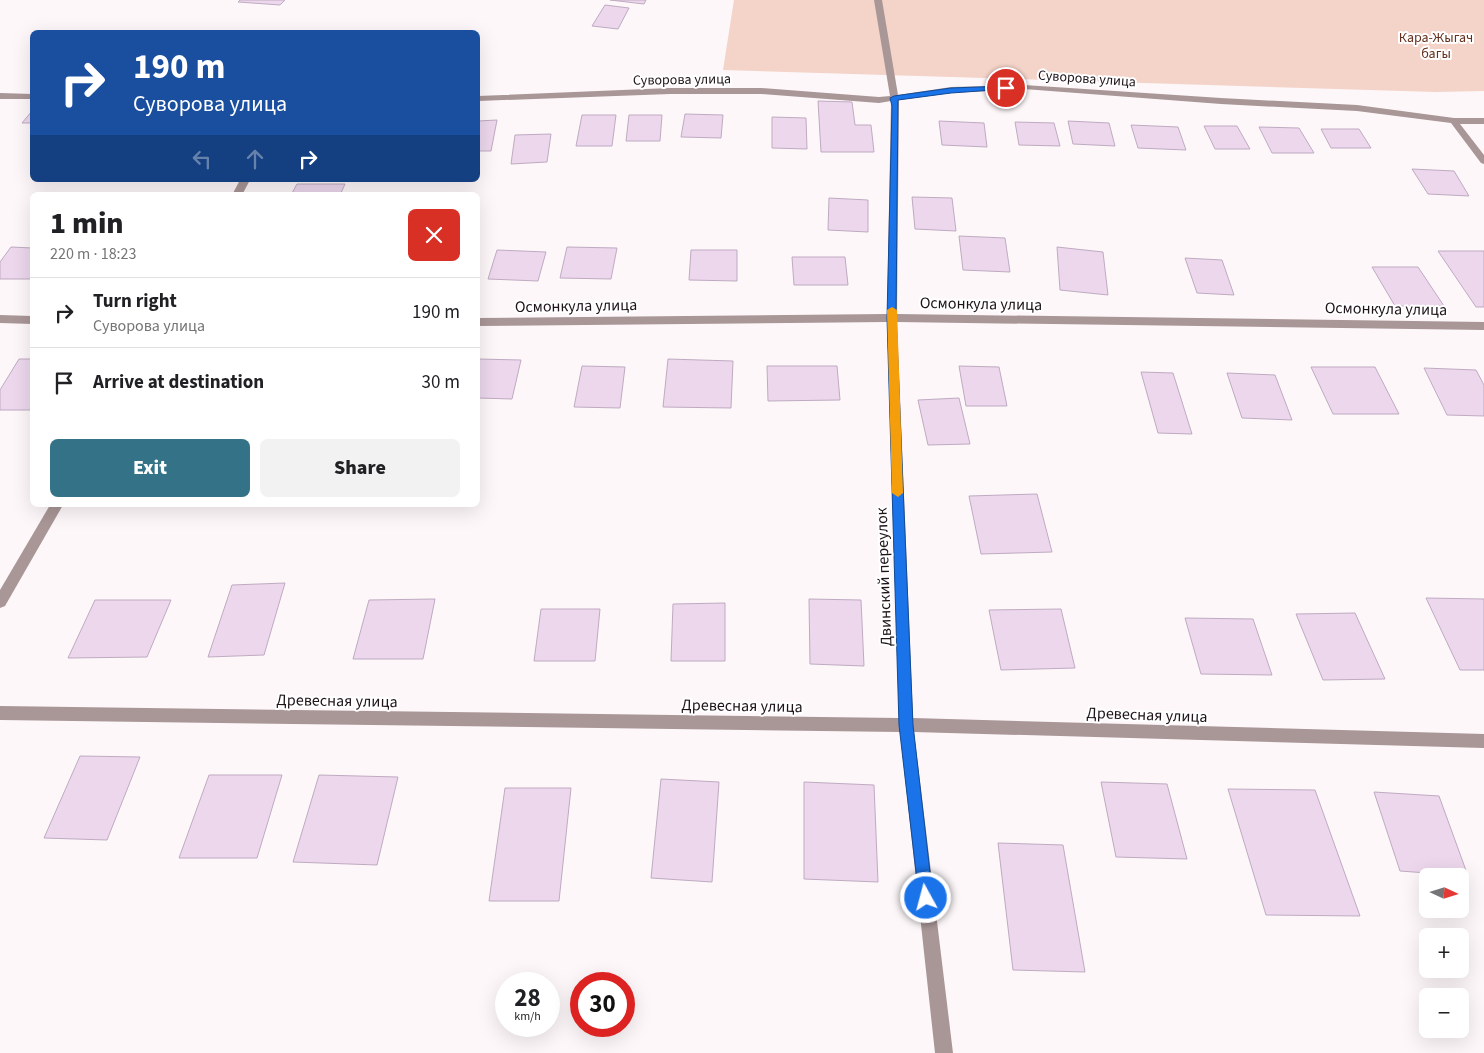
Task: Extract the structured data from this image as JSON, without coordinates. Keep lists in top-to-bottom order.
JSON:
{
  "streets": {
    "street": [
      "Суворова улица",
      "Осмонкула улица",
      "Двинский переулок",
      "Древесная улица"
    ]
  },
  "crossings": [
    ["Суворова улица", "Двинский переулок"],
    ["Осмонкула улица", "Двинский переулок"],
    ["Двинский переулок", "Древесная улица"]
  ],
  "parks": ["Кара-Жыгач багы"],
  "north": "right",
  "page": {
    "turn": ["190 m", "Суворова улица"],
    "heading": ["1 min", "220 m · 18:23"],
    "list": [
      {
        "name": "Turn right",
        "note": "Суворова улица",
        "value": "190 m"
      },
      {
        "name": "Arrive at destination",
        "value": "30 m"
      }
    ],
    "buttons": ["Exit", "Share"],
    "map_buttons": ["+", "−"],
    "speed": "28 km/h",
    "limit": "30"
  }
}
